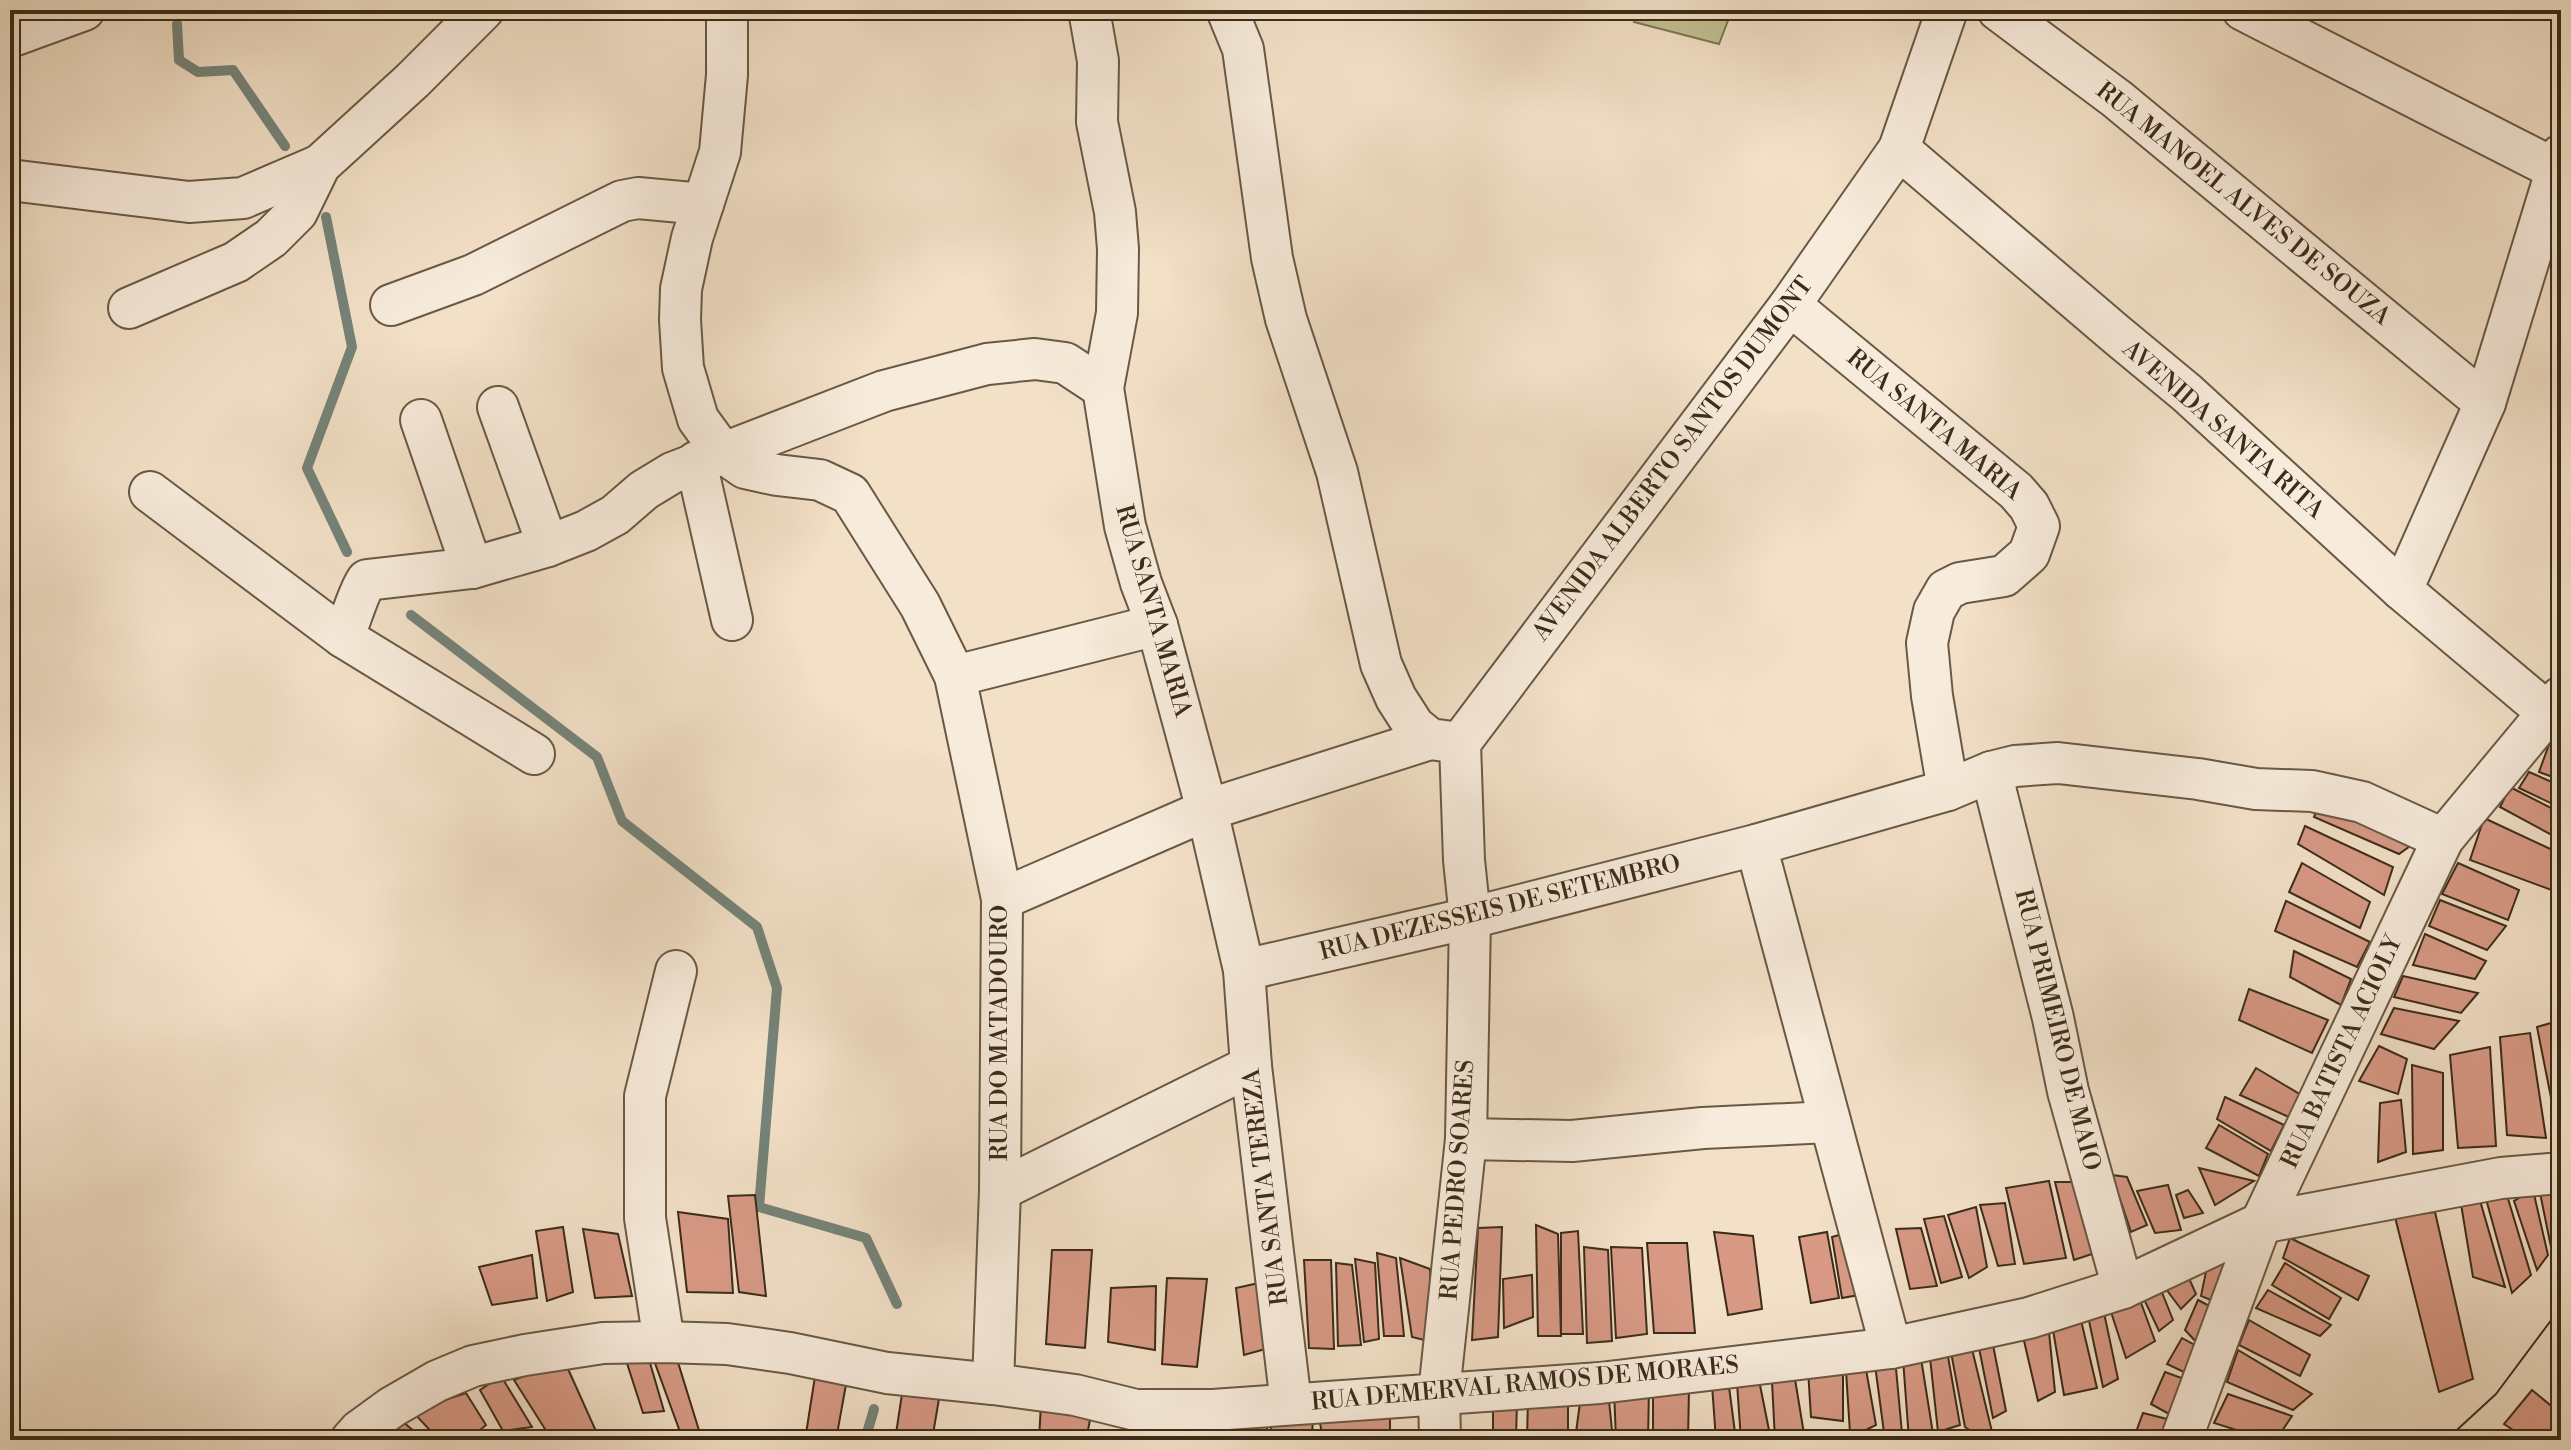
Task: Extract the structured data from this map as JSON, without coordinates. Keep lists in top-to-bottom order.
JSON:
{
  "streets": {
    "street": [
      "RUA MANOEL ALVES DE SOUZA",
      "RUA SANTA MARIA",
      "AVENIDA SANTA RITA",
      "AVENIDA ALBERTO SANTOS DUMONT",
      "RUA DEZESSEIS DE SETEMBRO",
      "RUA PRIMEIRO DE MAIO",
      "RUA DO MATADOURO",
      "RUA BATISTA ACIOLY",
      "RUA PEDRO SOARES",
      "RUA SANTA TEREZA",
      "RUA DEMERVAL RAMOS DE MORAES"
    ]
  },
  "crossings": [
    ["RUA SANTA MARIA", "AVENIDA ALBERTO SANTOS DUMONT"],
    ["RUA SANTA MARIA", "RUA DEZESSEIS DE SETEMBRO"],
    ["RUA SANTA MARIA", "RUA SANTA TEREZA"],
    ["AVENIDA SANTA RITA", "AVENIDA ALBERTO SANTOS DUMONT"],
    ["AVENIDA SANTA RITA", "RUA BATISTA ACIOLY"],
    ["RUA DEZESSEIS DE SETEMBRO", "RUA PRIMEIRO DE MAIO"],
    ["RUA DEZESSEIS DE SETEMBRO", "RUA BATISTA ACIOLY"],
    ["RUA DEZESSEIS DE SETEMBRO", "RUA PEDRO SOARES"],
    ["RUA DEZESSEIS DE SETEMBRO", "RUA SANTA TEREZA"],
    ["RUA PRIMEIRO DE MAIO", "RUA DEMERVAL RAMOS DE MORAES"],
    ["RUA DO MATADOURO", "RUA DEMERVAL RAMOS DE MORAES"],
    ["RUA BATISTA ACIOLY", "RUA DEMERVAL RAMOS DE MORAES"],
    ["RUA PEDRO SOARES", "RUA DEMERVAL RAMOS DE MORAES"],
    ["RUA SANTA TEREZA", "RUA DEMERVAL RAMOS DE MORAES"]
  ]
}
